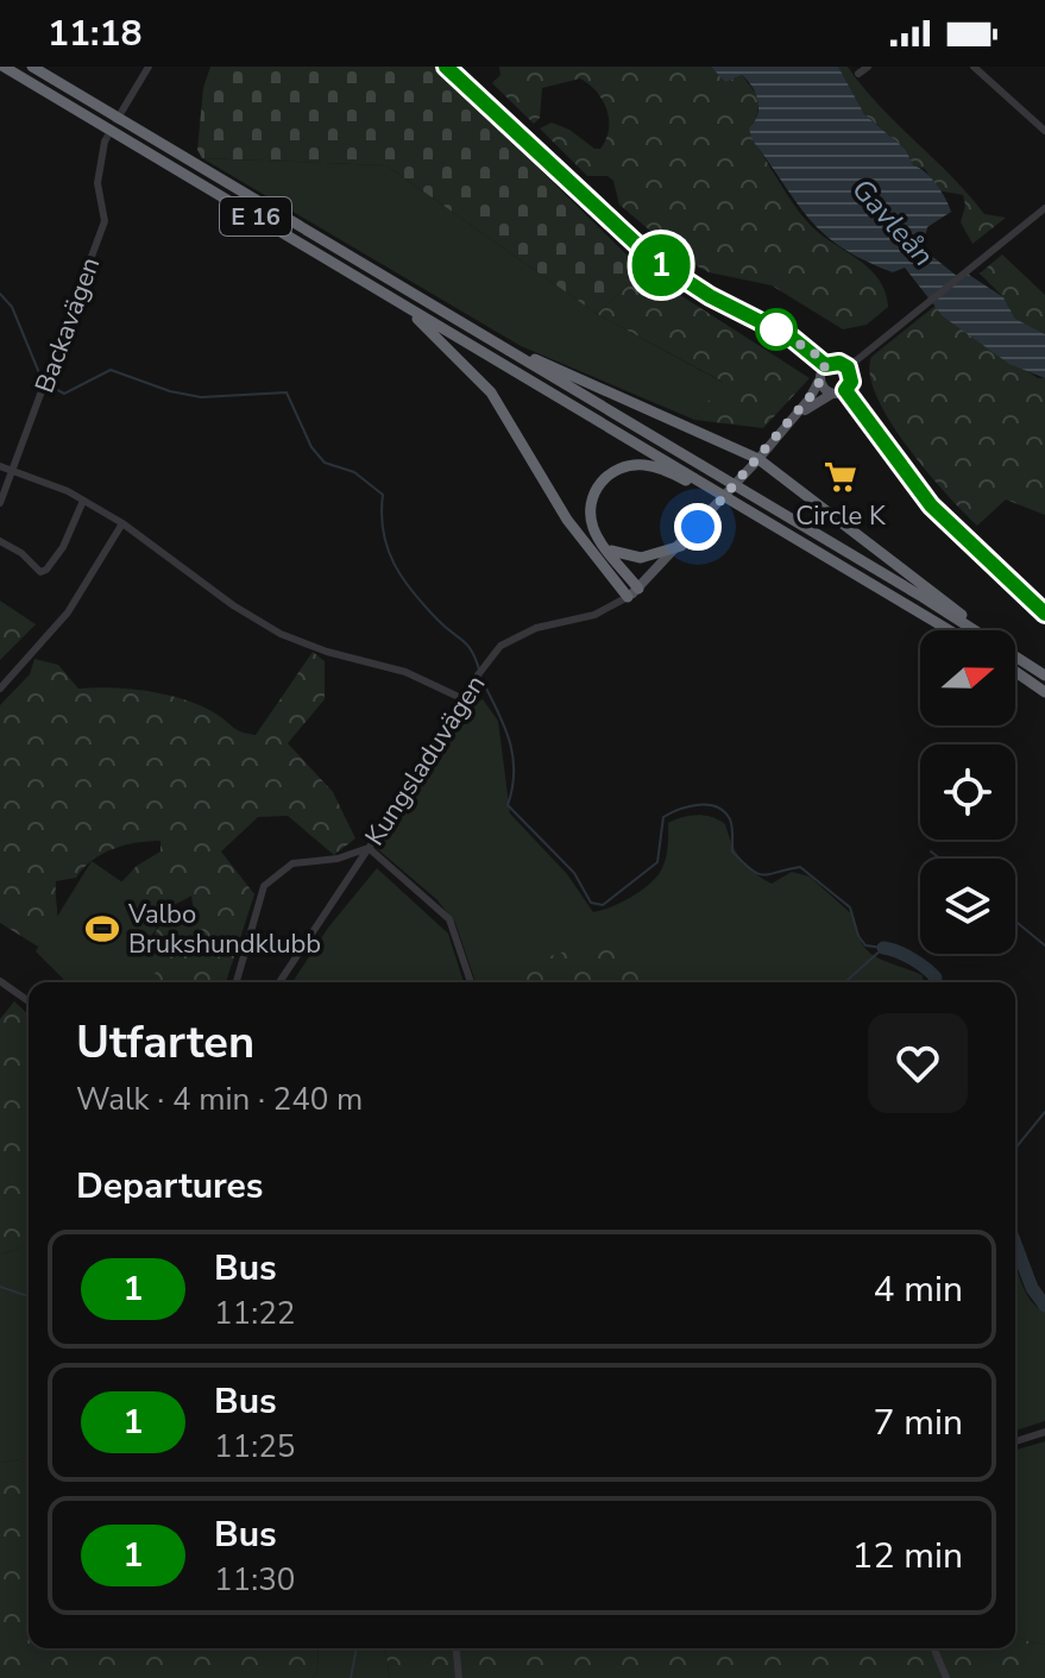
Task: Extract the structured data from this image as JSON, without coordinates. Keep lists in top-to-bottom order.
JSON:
{
  "streets": {
    "highway": ["E 16"],
    "street": ["Backavägen", "Kungsladuvägen"]
  },
  "water": ["Gavleån"],
  "places": {
    "supermarket": ["Circle K"],
    "sports": ["Valbo Brukshundklubb"]
  },
  "lines": ["bus line 1"],
  "north": "right",
  "page": {
    "status": "11:18",
    "on_map": "1",
    "heading": [
      ["Utfarten", "Walk · 4 min · 240 m"],
      "Departures"
    ],
    "list": [
      {
        "mark": "1",
        "name": "Bus",
        "note": "11:22",
        "value": "4 min"
      },
      {
        "mark": "1",
        "name": "Bus",
        "note": "11:25",
        "value": "7 min"
      },
      {
        "mark": "1",
        "name": "Bus",
        "note": "11:30",
        "value": "12 min"
      }
    ]
  }
}
